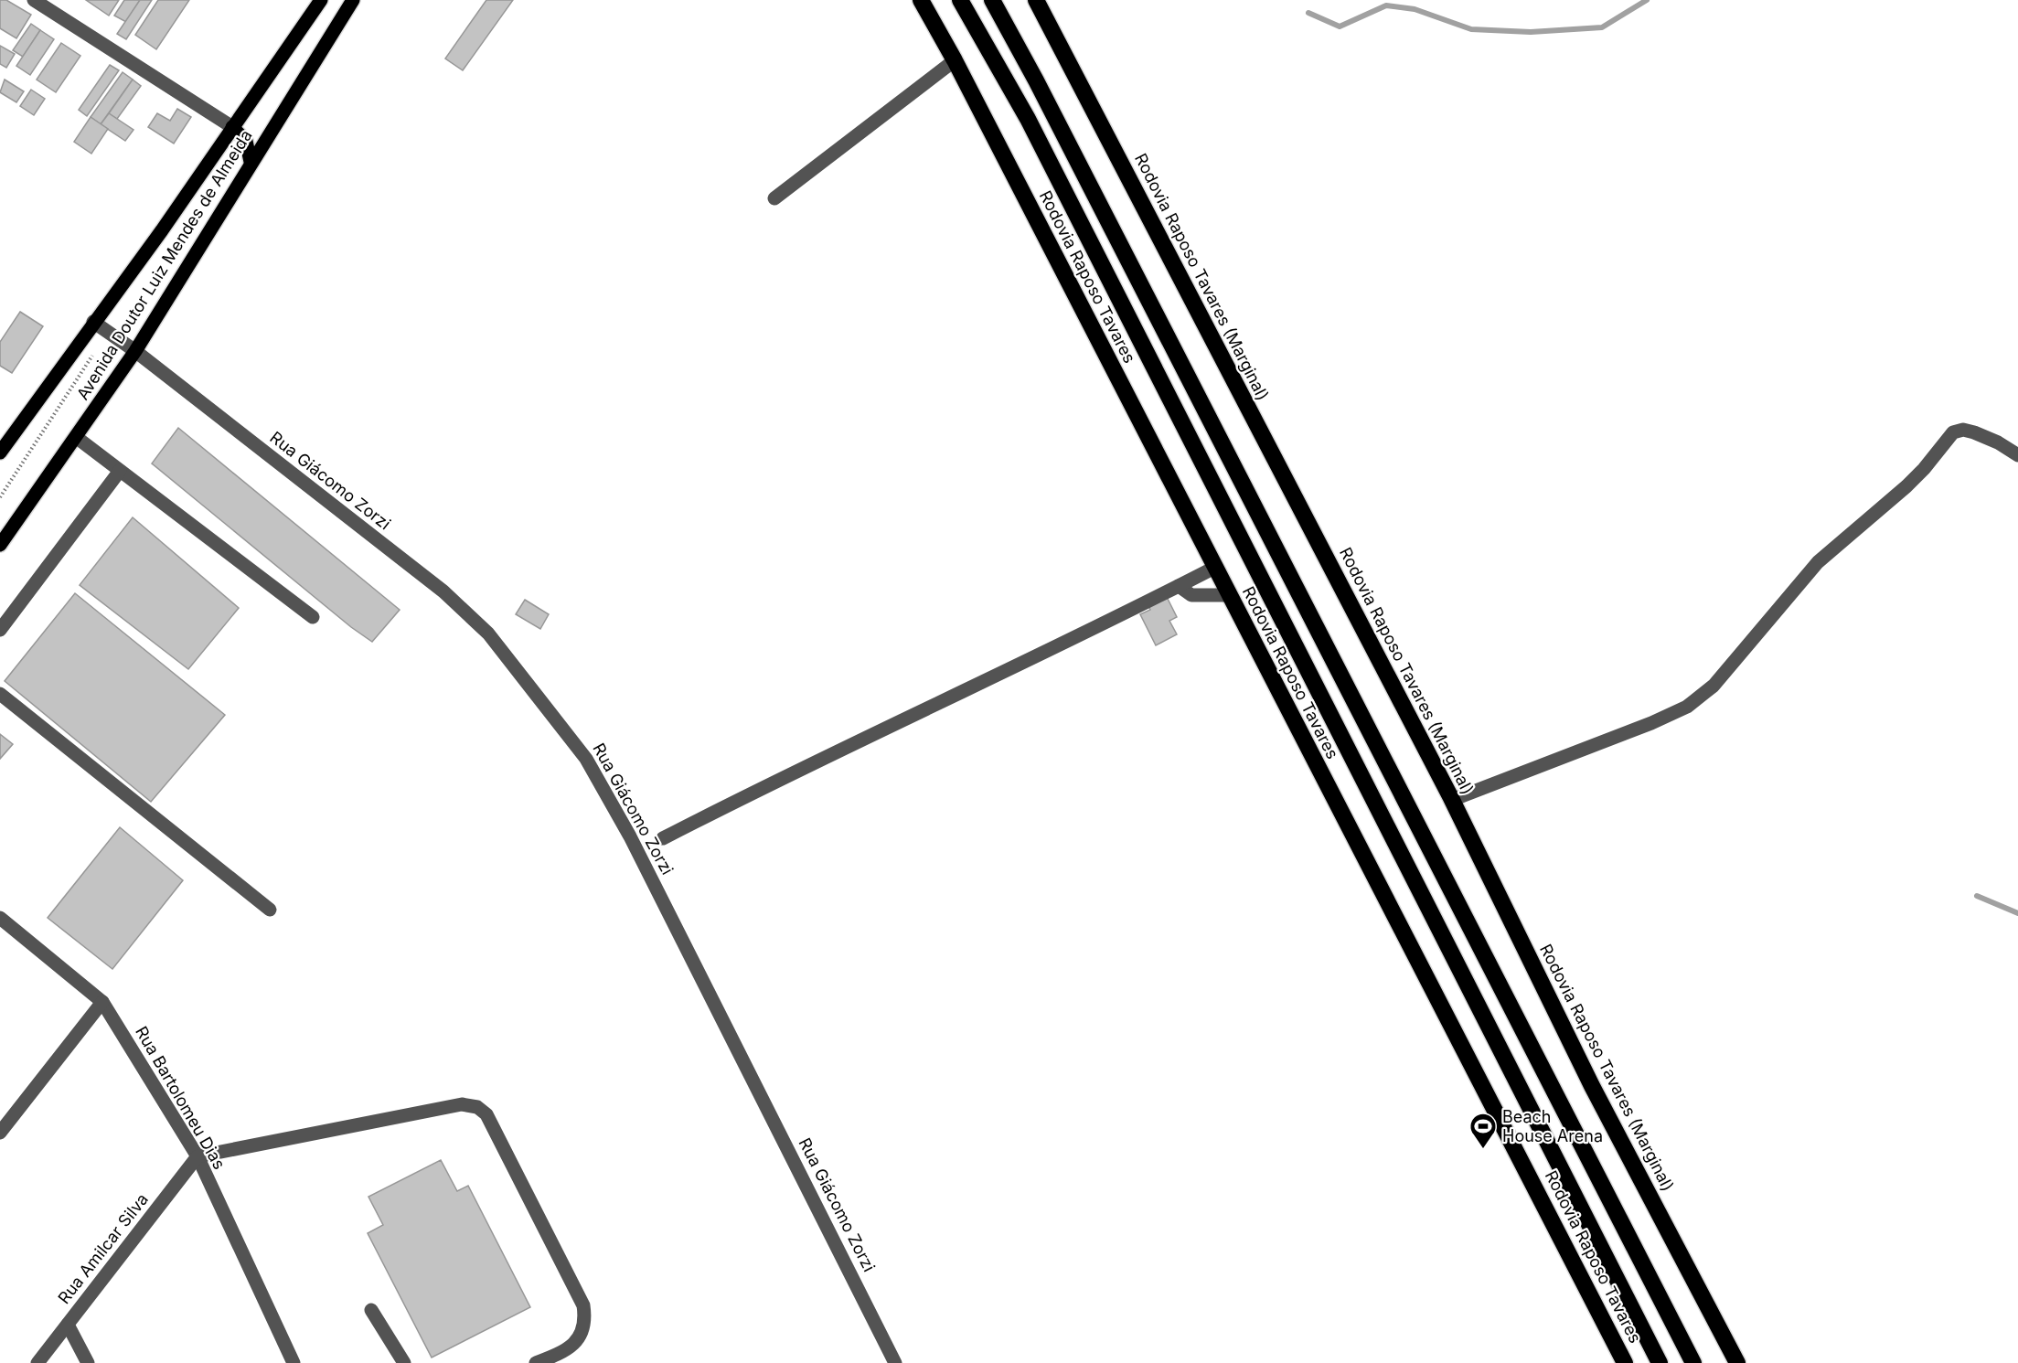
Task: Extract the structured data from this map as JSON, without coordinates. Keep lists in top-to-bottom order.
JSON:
{
  "streets": {
    "highway": ["Rodovia Raposo Tavares", "Rodovia Raposo Tavares (Marginal)"],
    "main road": ["Avenida Doutor Luiz Mendes de Almeida"],
    "street": ["Rua Giácomo Zorzi", "Rua Bartolomeu Dias", "Rua Amilcar Silva"]
  },
  "crossings": [
    ["Avenida Doutor Luiz Mendes de Almeida", "Rua Giácomo Zorzi"],
    ["Rua Bartolomeu Dias", "Rua Amilcar Silva"]
  ],
  "places": {
    "sports": ["Beach House Arena"]
  }
}
